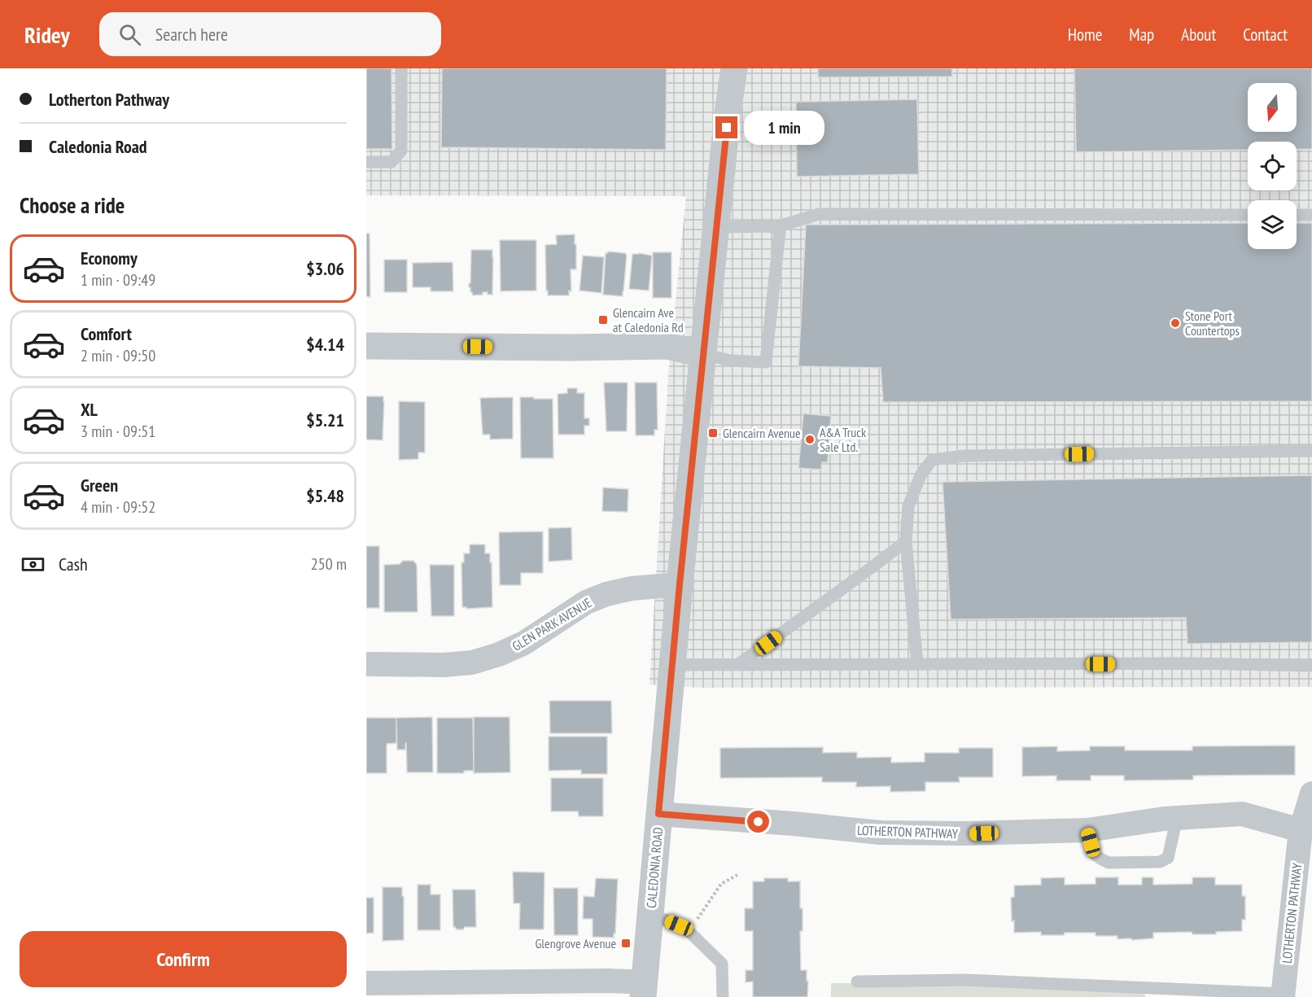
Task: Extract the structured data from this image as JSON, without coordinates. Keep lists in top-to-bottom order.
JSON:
{
  "streets": {
    "street": ["GLEN PARK AVENUE", "LOTHERTON PATHWAY", "CALEDONIA ROAD"]
  },
  "crossings": [
    ["GLEN PARK AVENUE", "CALEDONIA ROAD"],
    ["LOTHERTON PATHWAY", "CALEDONIA ROAD"]
  ],
  "places": {
    "transit": ["Glencairn Ave at Caledonia Rd", "Glencairn Avenue", "Glengrove Avenue"],
    "other": ["Stone Port Countertops", "A&A Truck Sale Ltd."]
  },
  "north": "bottom",
  "page": {
    "header": "Ridey",
    "search": "Search here",
    "nav": [
      "Home",
      "Map",
      "About",
      "Contact"
    ],
    "banner": ["Lotherton Pathway", "Caledonia Road"],
    "bubble": "1 min",
    "heading": "Choose a ride",
    "list": [
      {
        "name": "Economy",
        "note": "1 min · 09:49",
        "value": "$3.06"
      },
      {
        "name": "Comfort",
        "note": "2 min · 09:50",
        "value": "$4.14"
      },
      {
        "name": "XL",
        "note": "3 min · 09:51",
        "value": "$5.21"
      },
      {
        "name": "Green",
        "note": "4 min · 09:52",
        "value": "$5.48"
      }
    ],
    "pay": ["Cash", "250 m"],
    "buttons": "Confirm"
  }
}
